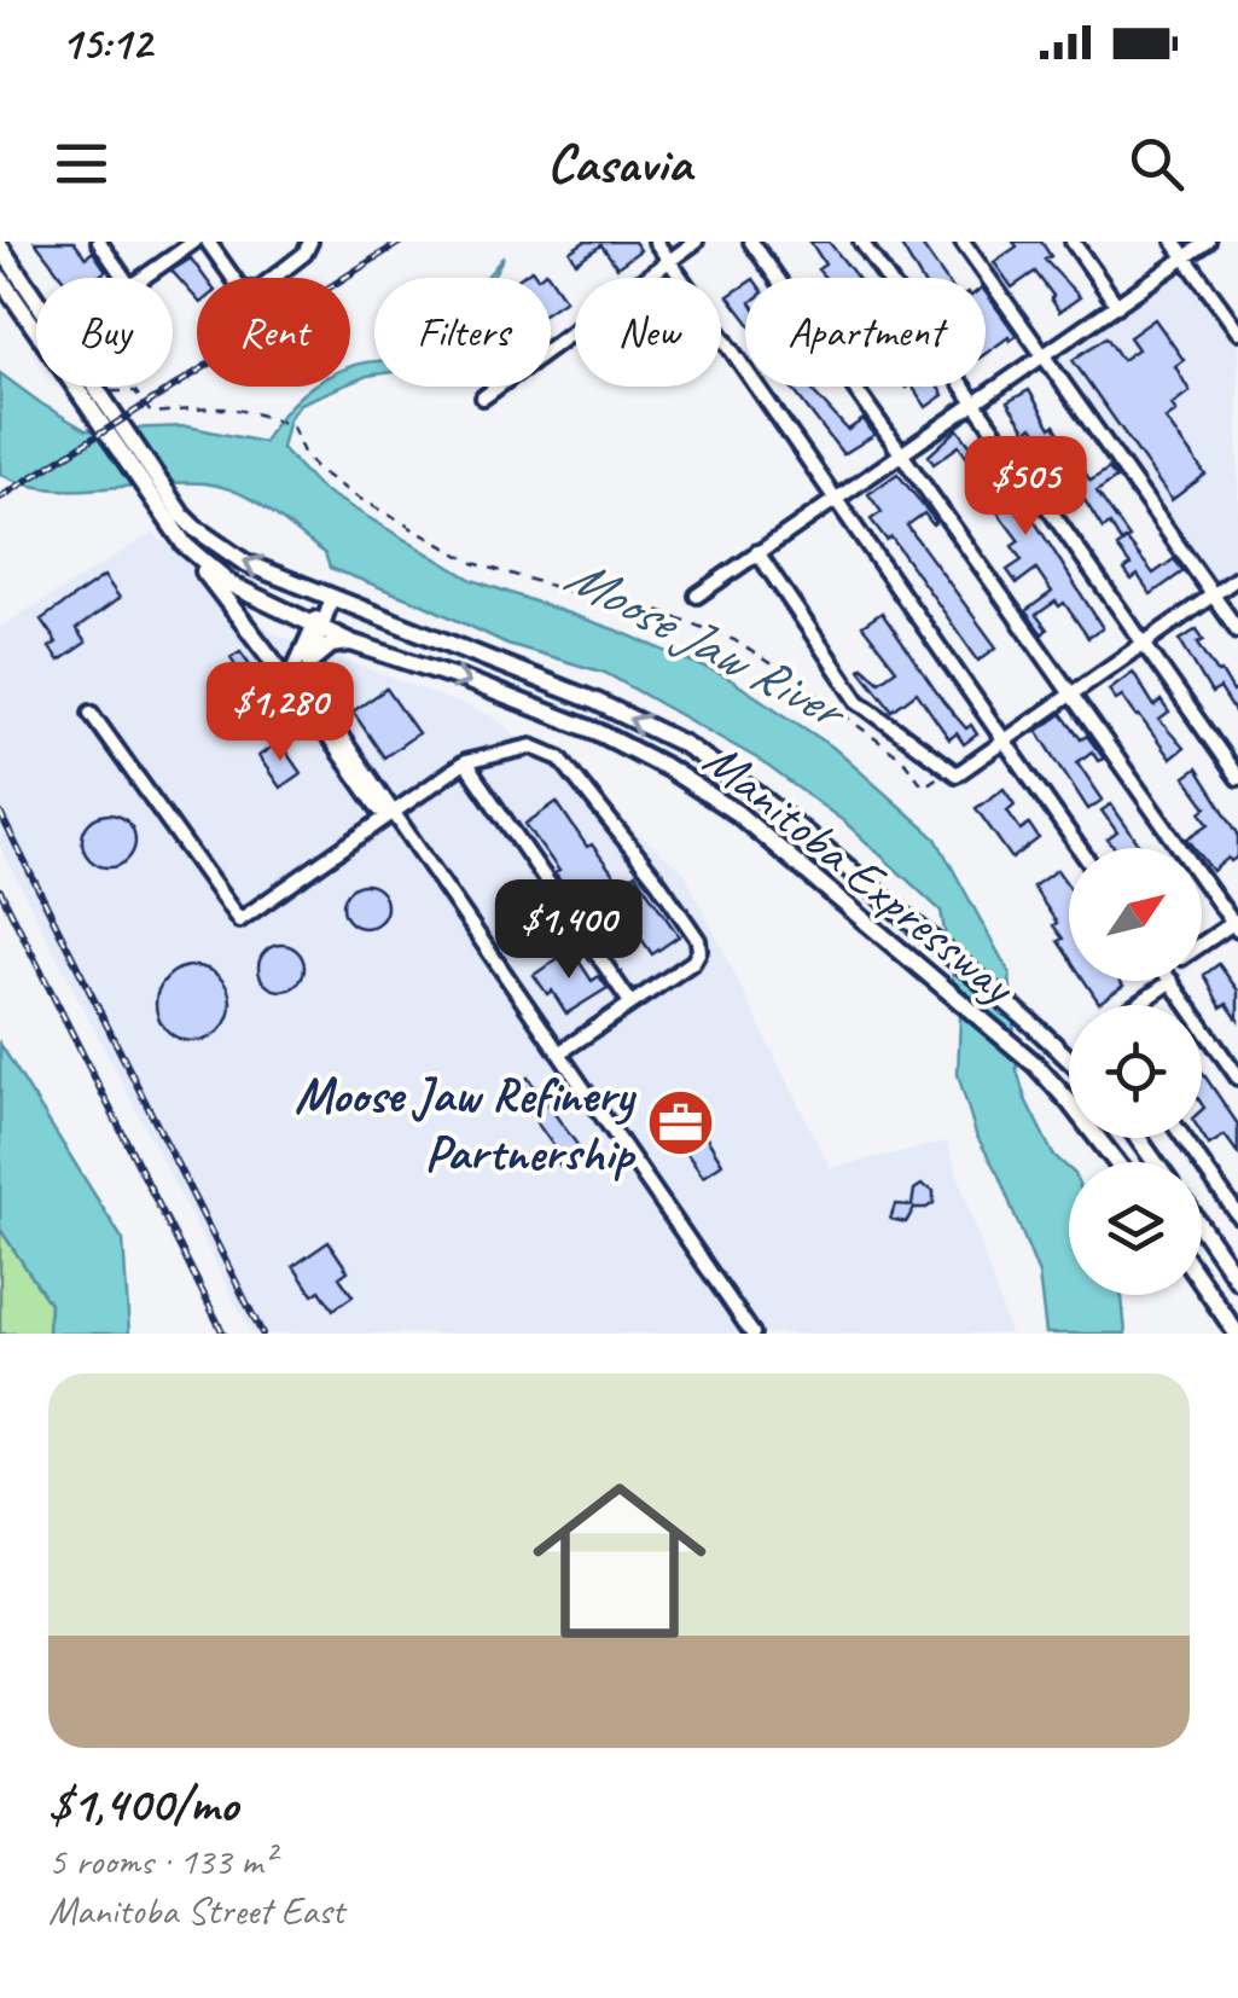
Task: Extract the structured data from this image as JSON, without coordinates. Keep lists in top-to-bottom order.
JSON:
{
  "streets": {
    "main road": ["Manitoba Expressway"]
  },
  "water": ["Moose Jaw River"],
  "places": {
    "office": ["Moose Jaw Refinery Partnership"]
  },
  "north": "top right",
  "page": {
    "status": "15:12",
    "header": "Casavia",
    "chip": [
      "Buy",
      "Rent",
      "Filters",
      "New",
      "Apartment"
    ],
    "price": ["$505", "$1,280", "$1,400"],
    "list": [
      {
        "name": "$1,400/mo",
        "note": "5 rooms · 133 m² · Manitoba Street East"
      }
    ]
  }
}
